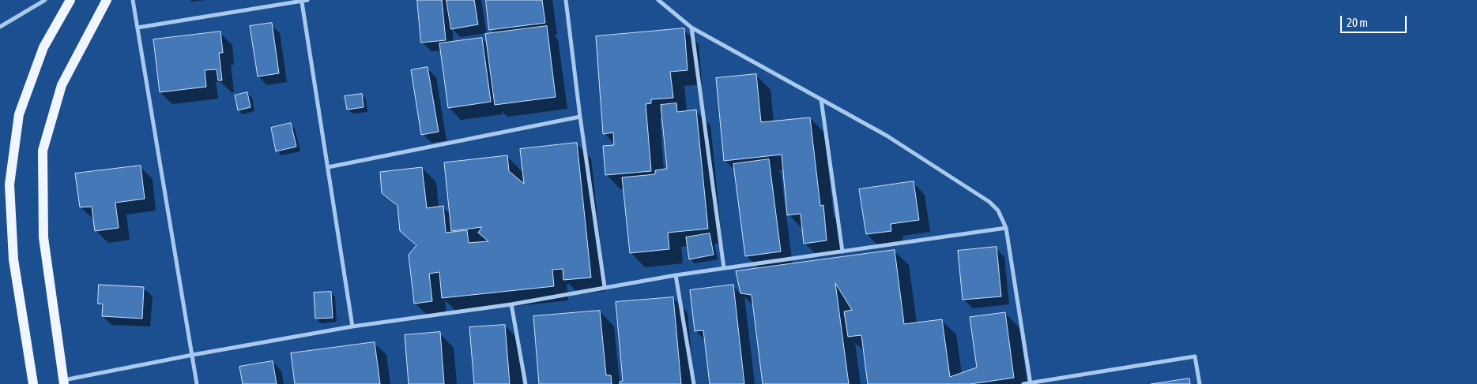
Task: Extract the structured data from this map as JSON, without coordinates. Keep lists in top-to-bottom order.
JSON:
{
  "scale_bar": "20 m"
}
